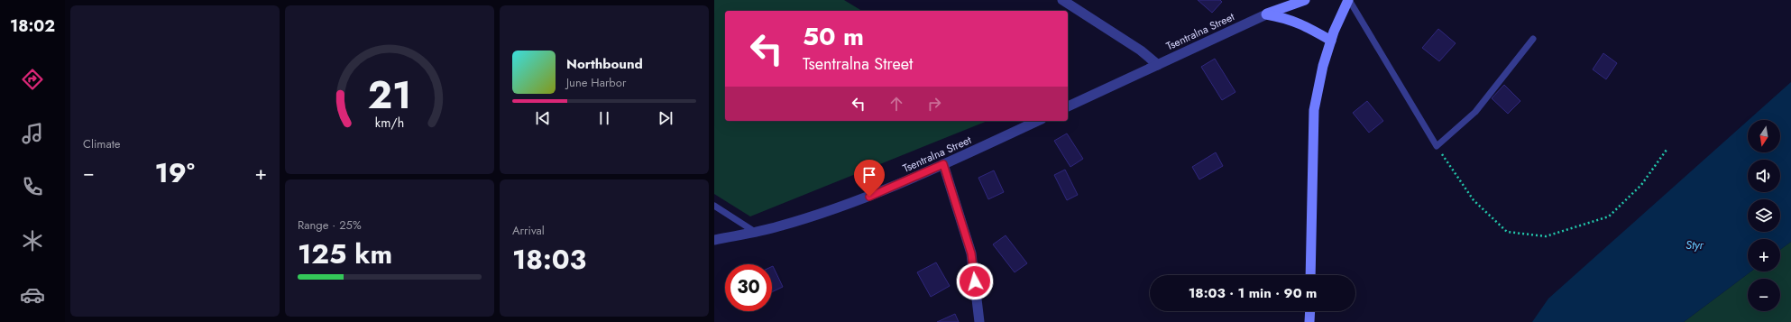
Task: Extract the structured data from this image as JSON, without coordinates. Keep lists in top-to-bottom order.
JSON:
{
  "streets": {
    "street": ["Tsentralna Street"]
  },
  "water": ["Styr"],
  "north": "bottom",
  "page": {
    "tabs": "18:02",
    "tile": [
      "Climate",
      ["Range · 25%", "125 km"],
      ["Arrival", "18:03"]
    ],
    "turn": ["50 m", "Tsentralna Street"],
    "song": ["Northbound", "June Harbor"],
    "map_buttons": ["+", "−"],
    "heat": ["−", "19°", "+"],
    "limit": "30",
    "trip": "18:03 · 1 min · 90 m",
    "gauge": ["21", "km/h"]
  }
}
